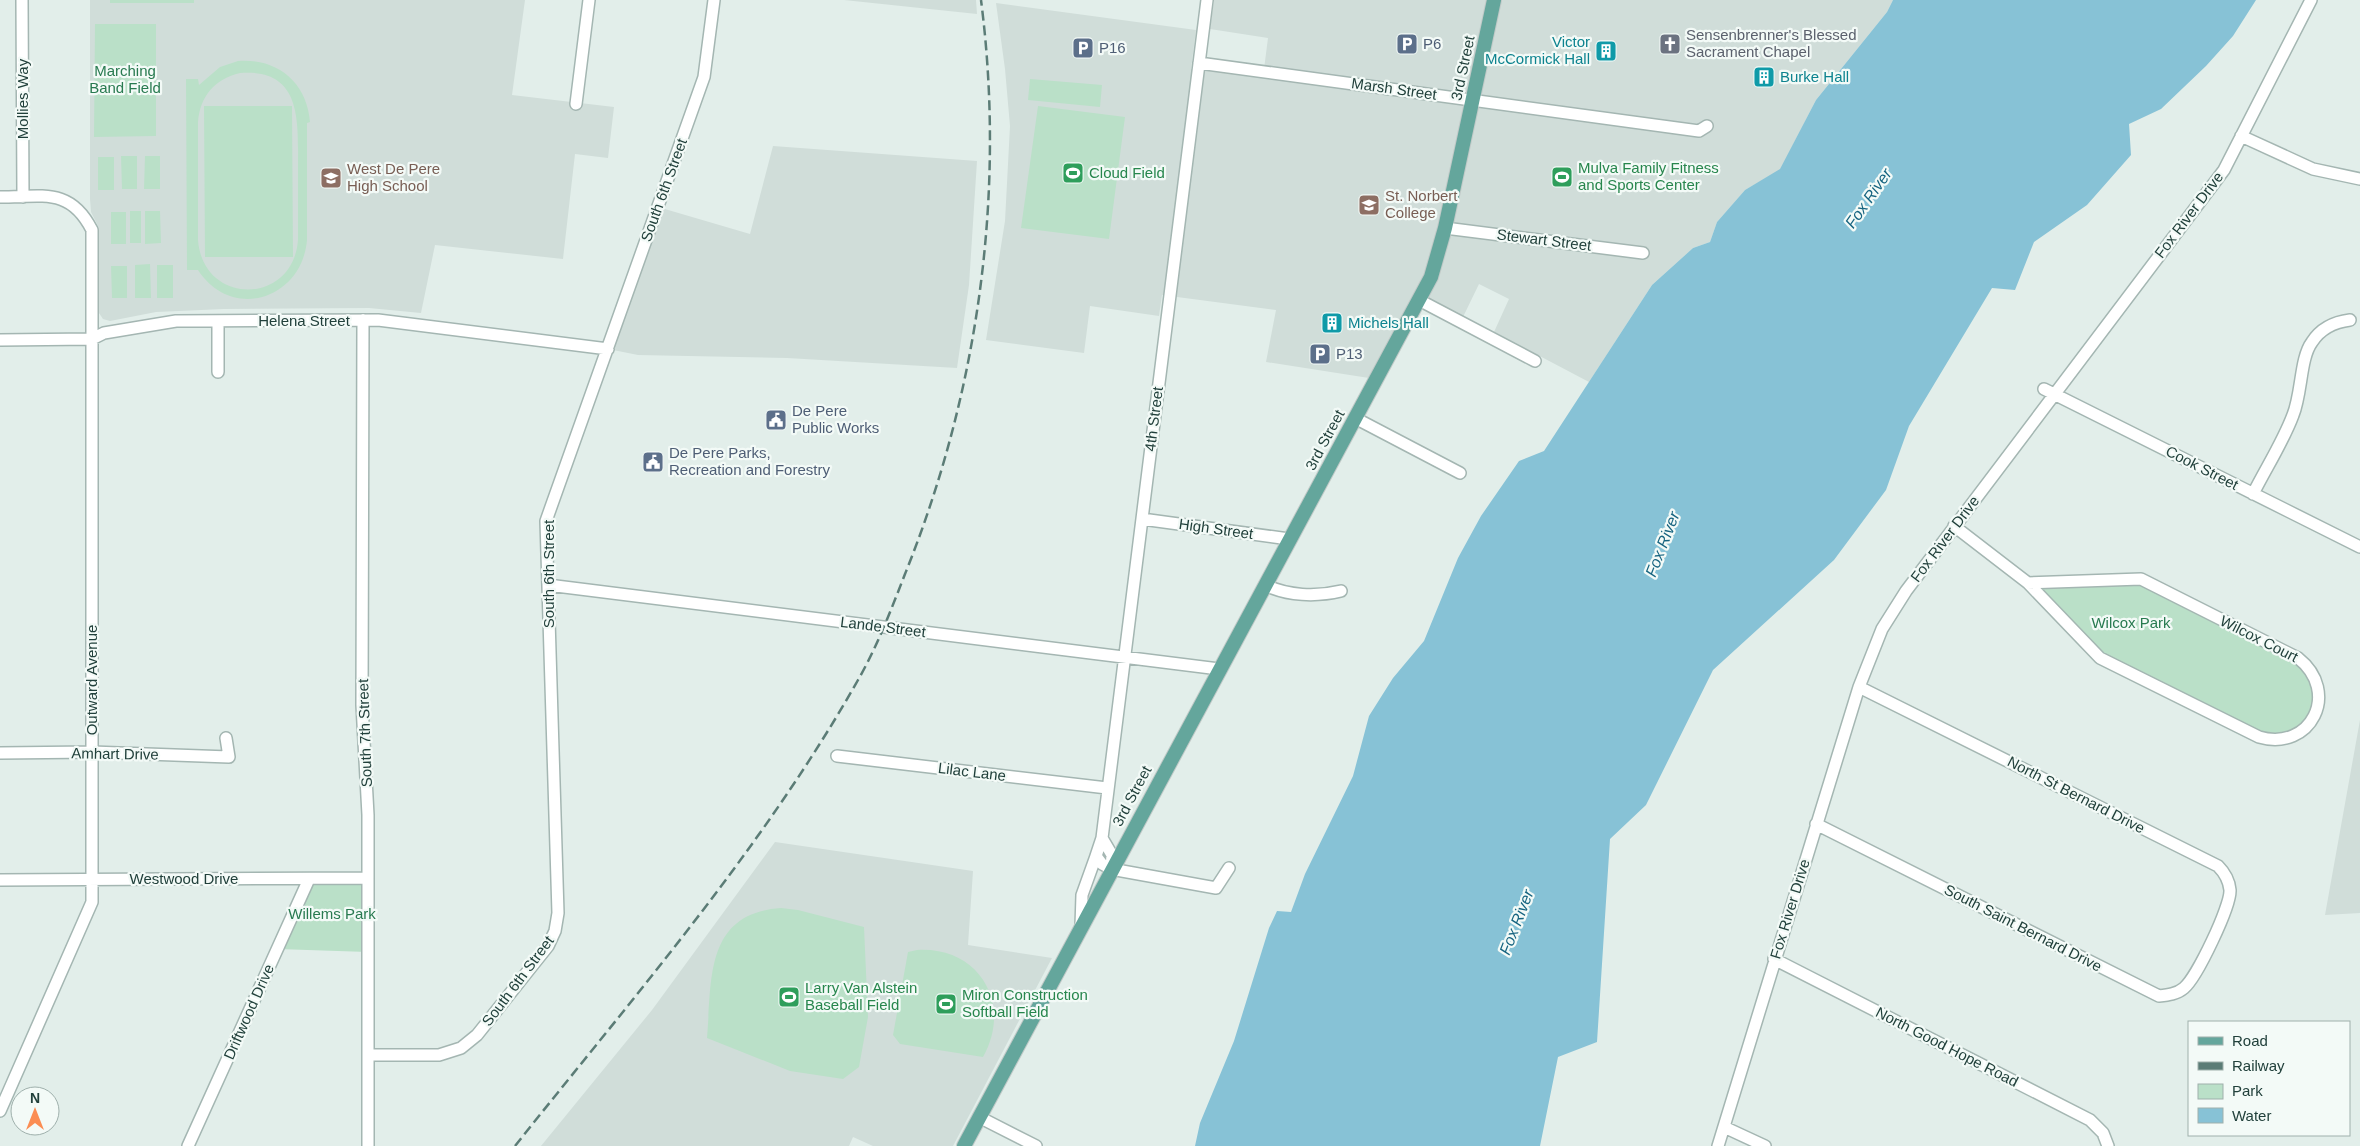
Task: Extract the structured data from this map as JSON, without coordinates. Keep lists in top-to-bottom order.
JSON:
{
  "streets": {
    "main road": ["3rd Street"],
    "street": [
      "Marsh Street",
      "Mollies Way",
      "South 6th Street",
      "Fox River Drive",
      "Stewart Street",
      "Helena Street",
      "4th Street",
      "Cook Street",
      "High Street",
      "Lande Street",
      "Wilcox Court",
      "Outward Avenue",
      "South 7th Street",
      "Amhart Drive",
      "Lilac Lane",
      "North St Bernard Drive",
      "Westwood Drive",
      "South Saint Bernard Drive",
      "Driftwood Drive",
      "North Good Hope Road"
    ]
  },
  "crossings": [
    ["3rd Street", "Marsh Street"],
    ["3rd Street", "Stewart Street"],
    ["3rd Street", "4th Street"],
    ["3rd Street", "High Street"],
    ["3rd Street", "Lande Street"],
    ["Marsh Street", "4th Street"],
    ["Mollies Way", "Outward Avenue"],
    ["South 6th Street", "Helena Street"],
    ["South 6th Street", "Lande Street"],
    ["South 6th Street", "South 7th Street"],
    ["Fox River Drive", "Cook Street"],
    ["Fox River Drive", "Wilcox Court"],
    ["Fox River Drive", "North St Bernard Drive"],
    ["Fox River Drive", "South Saint Bernard Drive"],
    ["Fox River Drive", "North Good Hope Road"],
    ["Helena Street", "Outward Avenue"],
    ["Helena Street", "South 7th Street"],
    ["4th Street", "High Street"],
    ["4th Street", "Lande Street"],
    ["4th Street", "Lilac Lane"],
    ["Outward Avenue", "Amhart Drive"],
    ["Outward Avenue", "Westwood Drive"],
    ["South 7th Street", "Westwood Drive"],
    ["North St Bernard Drive", "South Saint Bernard Drive"],
    ["Westwood Drive", "Driftwood Drive"]
  ],
  "water": ["Fox River"],
  "parks": ["Marching Band Field", "Wilcox Park", "Willems Park"],
  "places": {
    "parking": ["P6", "P16", "P13"],
    "church": ["Sensenbrenner's Blessed Sacrament Chapel"],
    "building": ["Victor McCormick Hall", "Burke Hall", "Michels Hall"],
    "sports": [
      "Cloud Field",
      "Mulva Family Fitness and Sports Center",
      "Larry Van Alstein Baseball Field",
      "Miron Construction Softball Field"
    ],
    "school or university": ["West De Pere High School", "St. Norbert College"],
    "public building": ["De Pere Public Works", "De Pere Parks, Recreation and Forestry"]
  },
  "legend": [
    "Road",
    "Railway",
    "Park",
    "Water"
  ],
  "north": "top"
}
